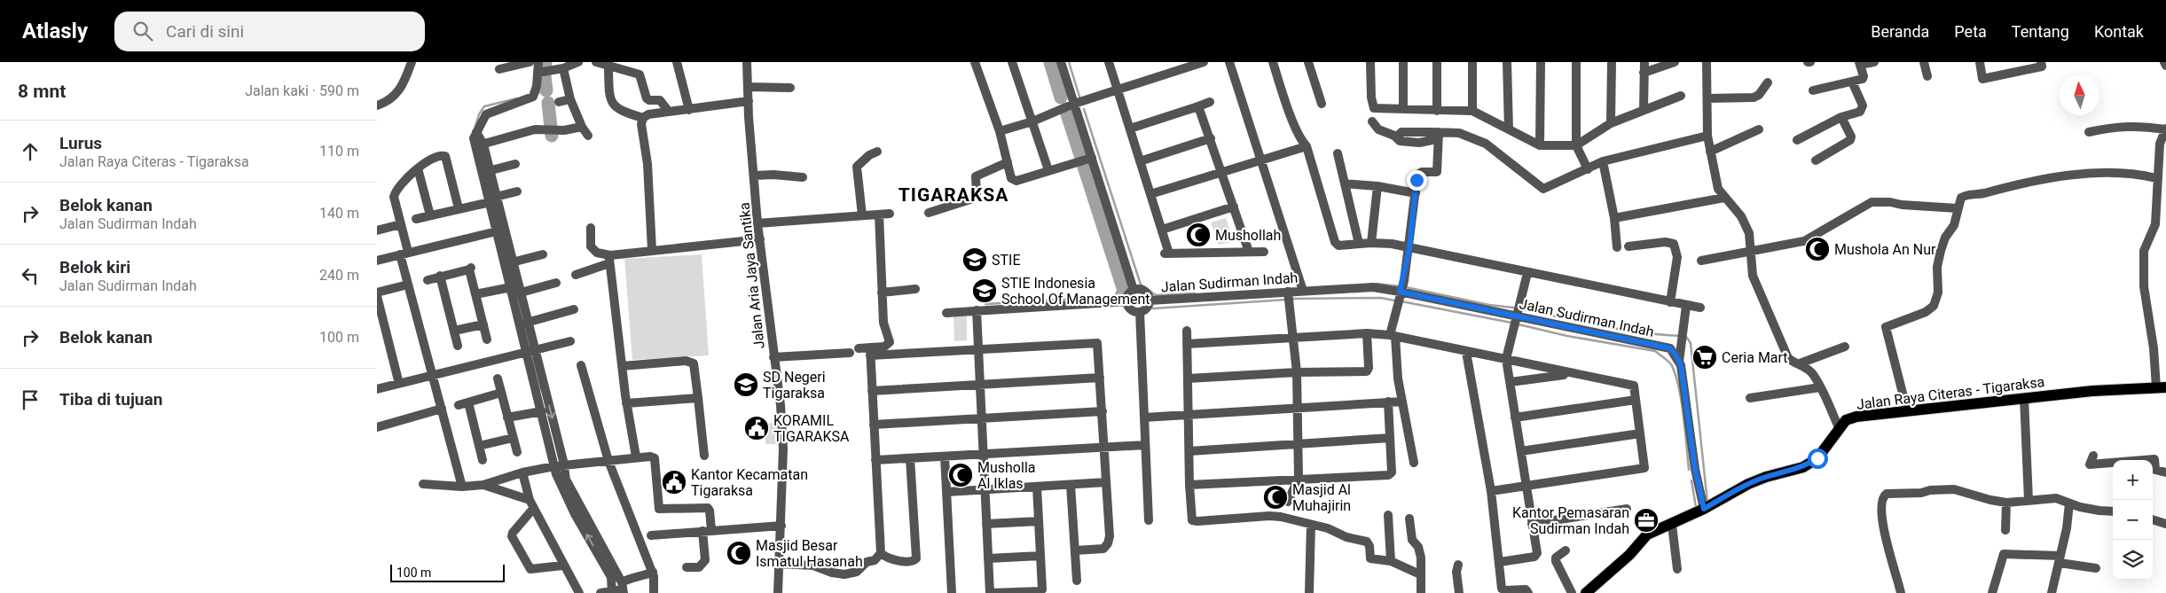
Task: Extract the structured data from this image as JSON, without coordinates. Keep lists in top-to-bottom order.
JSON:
{
  "streets": {
    "main road": ["Jalan Raya Citeras - Tigaraksa"],
    "street": ["Jalan Aria Jaya Santika", "Jalan Sudirman Indah"]
  },
  "districts": ["TIGARAKSA"],
  "places": {
    "mosque": [
      "Mushollah",
      "Mushola An Nur",
      "Musholla Al Iklas",
      "Masjid Al Muhajirin",
      "Masjid Besar Ismatul Hasanah"
    ],
    "school or university": ["STIE", "STIE Indonesia School Of Management", "SD Negeri Tigaraksa"],
    "supermarket": ["Ceria Mart"],
    "public building": ["KORAMIL TIGARAKSA", "Kantor Kecamatan Tigaraksa"],
    "office": ["Kantor Pemasaran Sudirman Indah"]
  },
  "scale_bar": "100 m",
  "north": "top",
  "page": {
    "header": "Atlasly",
    "search": "Cari di sini",
    "nav": [
      "Beranda",
      "Peta",
      "Tentang",
      "Kontak"
    ],
    "heading": ["8 mnt", "Jalan kaki · 590 m"],
    "list": [
      ["Lurus", "Jalan Raya Citeras - Tigaraksa", "110 m"],
      ["Belok kanan", "Jalan Sudirman Indah", "140 m"],
      ["Belok kiri", "Jalan Sudirman Indah", "240 m"],
      ["Belok kanan", "100 m"],
      "Tiba di tujuan"
    ],
    "map_buttons": ["+", "−"],
    "scale": "100 m"
  }
}
